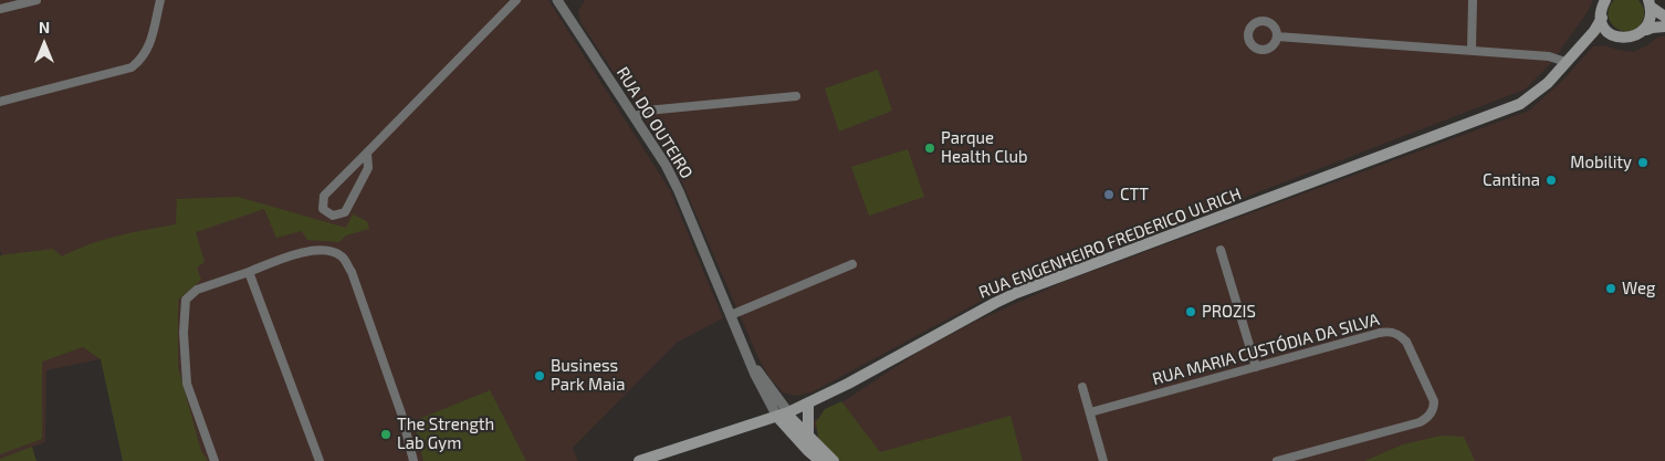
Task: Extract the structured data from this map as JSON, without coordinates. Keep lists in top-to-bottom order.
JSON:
{
  "streets": {
    "main road": ["RUA ENGENHEIRO FREDERICO ULRICH"],
    "street": ["RUA DO OUTEIRO", "RUA MARIA CUSTÓDIA DA SILVA"]
  },
  "crossings": [
    ["RUA DO OUTEIRO", "RUA ENGENHEIRO FREDERICO ULRICH"]
  ],
  "places": [
    "Parque Health Club",
    "Mobility",
    "Cantina",
    "CTT",
    "Weg",
    "PROZIS",
    "Business Park Maia",
    "The Strength Lab Gym"
  ],
  "north": "top"
}
